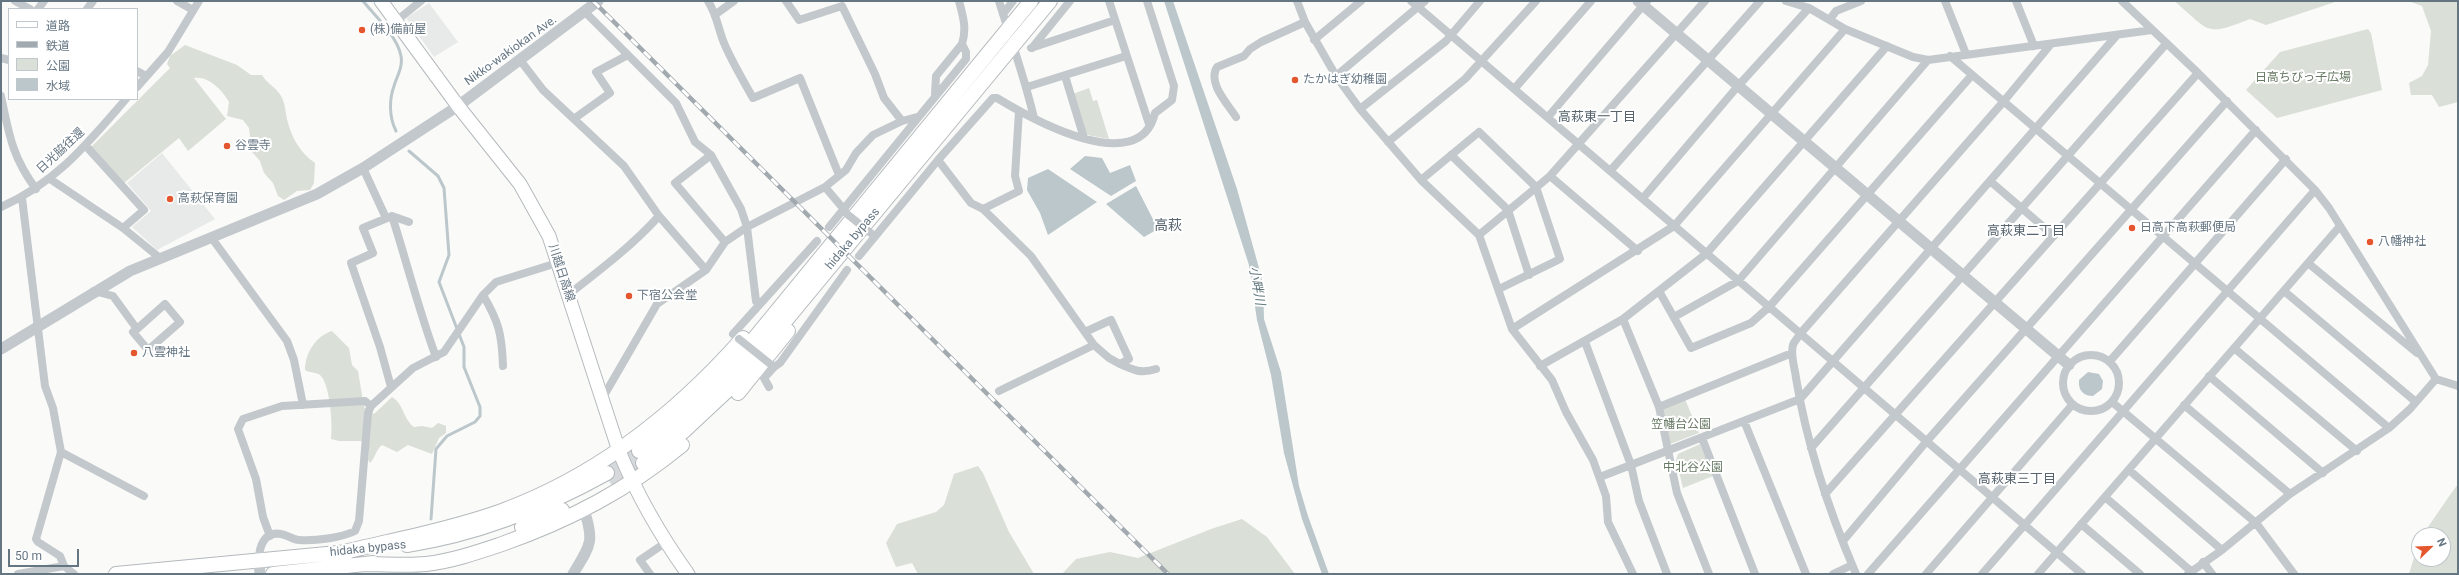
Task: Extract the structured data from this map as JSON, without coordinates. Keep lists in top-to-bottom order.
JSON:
{
  "streets": {
    "highway": ["hidaka bypass"],
    "main road": ["川越日高線"],
    "street": ["Nikko-wakiokan Ave.", "日光脇往還"]
  },
  "crossings": [
    ["Nikko-wakiokan Ave.", "川越日高線"]
  ],
  "districts": [
    "高萩東一丁目",
    "高萩",
    "高萩東二丁目",
    "高萩東三丁目"
  ],
  "water": ["小畔川"],
  "parks": ["日高ちびっ子広場", "笠幡台公園", "中北谷公園"],
  "places": [
    "(株)備前屋",
    "たかはぎ幼稚園",
    "谷雲寺",
    "高萩保育園",
    "日高下高萩郵便局",
    "八幡神社",
    "下宿公会堂",
    "八雲神社"
  ],
  "legend": [
    "道路",
    "鉄道",
    "公園",
    "水域"
  ],
  "scale_bar": "50 m",
  "north": "top right"
}
